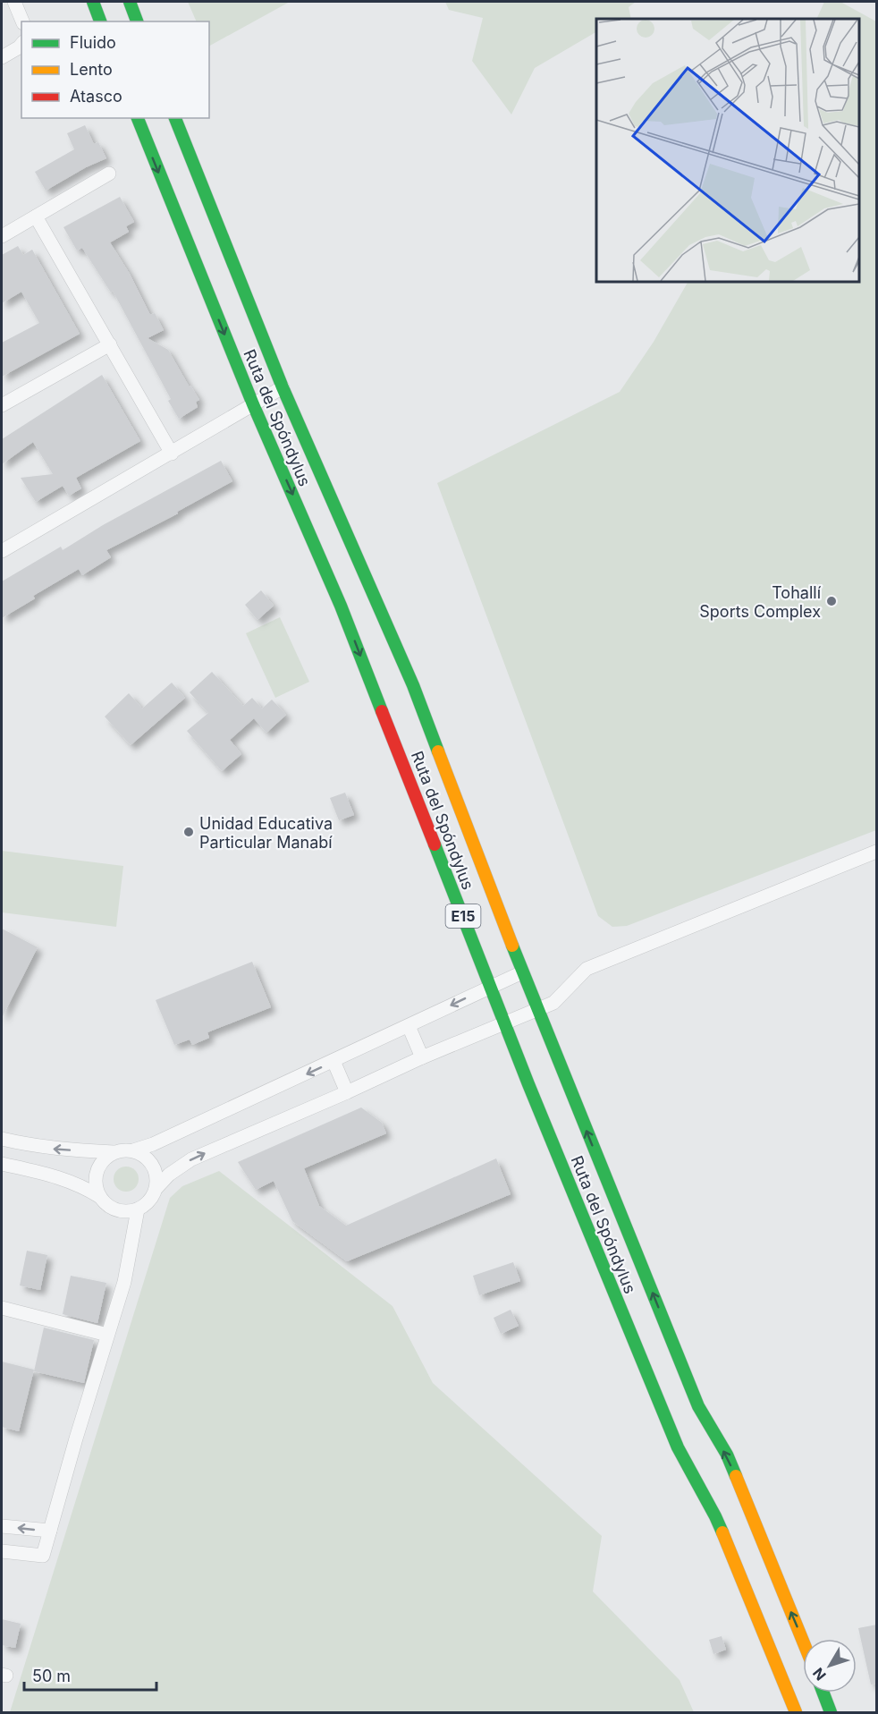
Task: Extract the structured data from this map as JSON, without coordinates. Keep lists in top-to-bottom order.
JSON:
{
  "streets": {
    "highway": ["Ruta del Spóndylus", "E15"]
  },
  "places": ["Tohallí Sports Complex", "Unidad Educativa Particular Manabí"],
  "legend": ["Fluido", "Lento", "Atasco"],
  "scale_bar": "50 m",
  "north": "bottom left"
}
